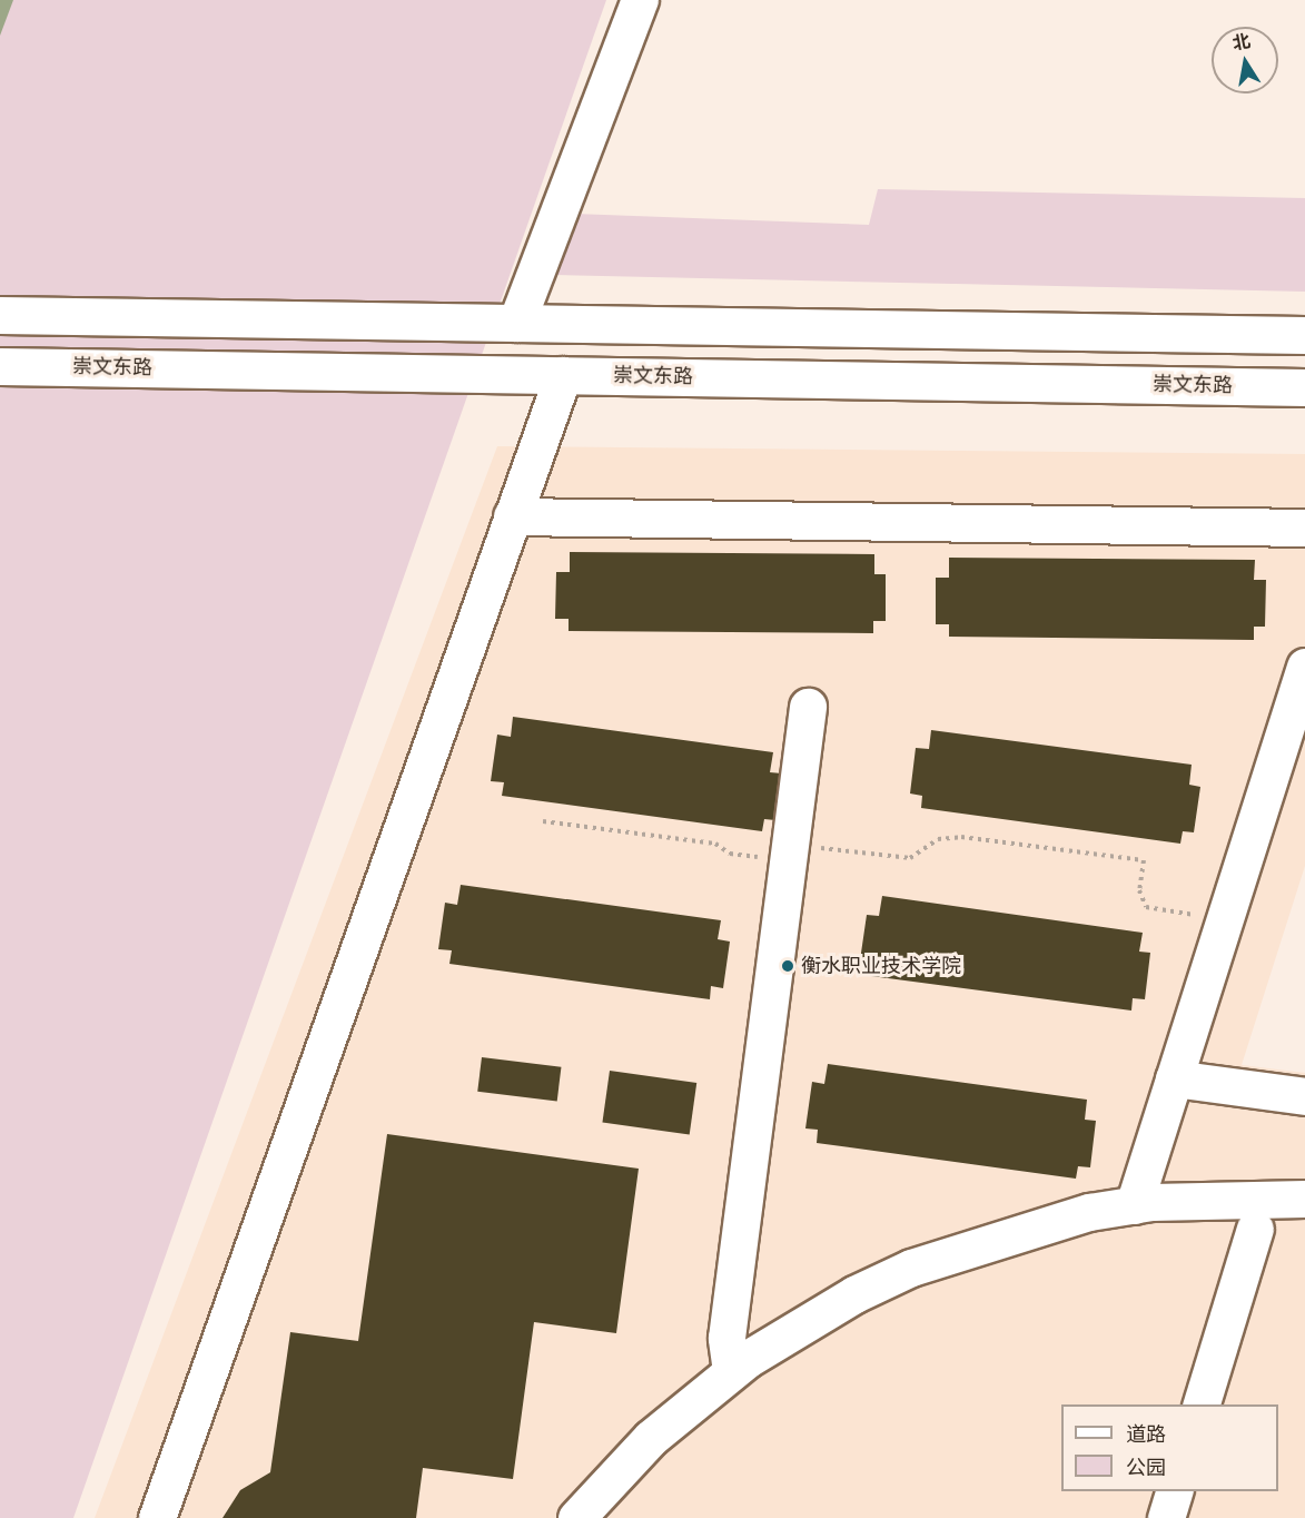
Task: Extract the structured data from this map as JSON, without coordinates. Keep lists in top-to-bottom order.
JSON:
{
  "streets": {
    "main road": ["崇文东路"]
  },
  "places": ["衡水职业技术学院"],
  "legend": ["道路", "公园"],
  "north": "top"
}
